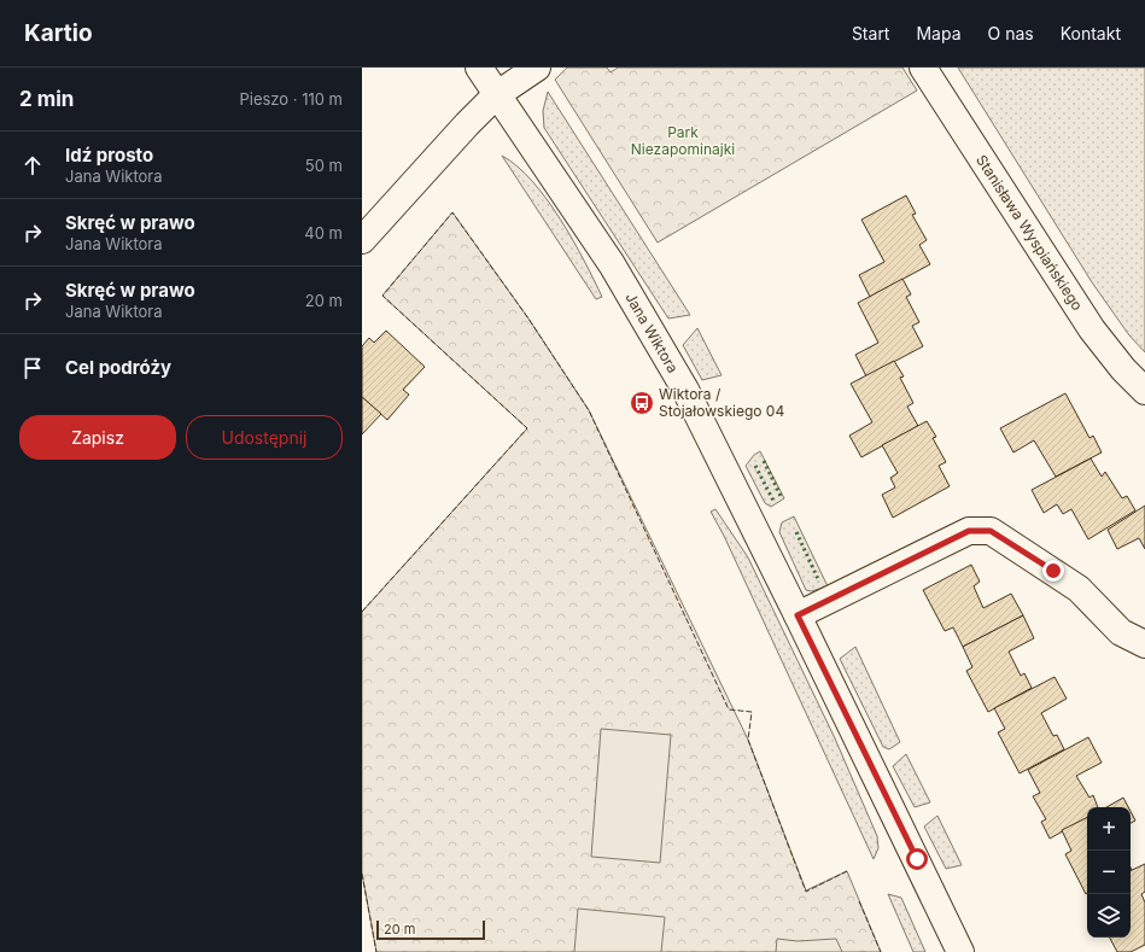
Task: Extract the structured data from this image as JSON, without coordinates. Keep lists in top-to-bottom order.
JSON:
{
  "streets": {
    "street": ["Stanisława Wyspiańskiego", "Jana Wiktora"]
  },
  "parks": ["Park Niezapominajki"],
  "places": {
    "bus stop": ["Wiktora / Stojałowskiego 04"]
  },
  "scale_bar": "20 m",
  "page": {
    "header": "Kartio",
    "nav": [
      "Start",
      "Mapa",
      "O nas",
      "Kontakt"
    ],
    "heading": ["2 min", "Pieszo · 110 m"],
    "list": [
      ["Idź prosto", "Jana Wiktora", "50 m"],
      ["Skręć w prawo", "Jana Wiktora", "40 m"],
      ["Skręć w prawo", "Jana Wiktora", "20 m"],
      "Cel podróży"
    ],
    "buttons": ["Zapisz", "Udostępnij"],
    "map_buttons": ["+", "−"],
    "scale": "20 m"
  }
}
